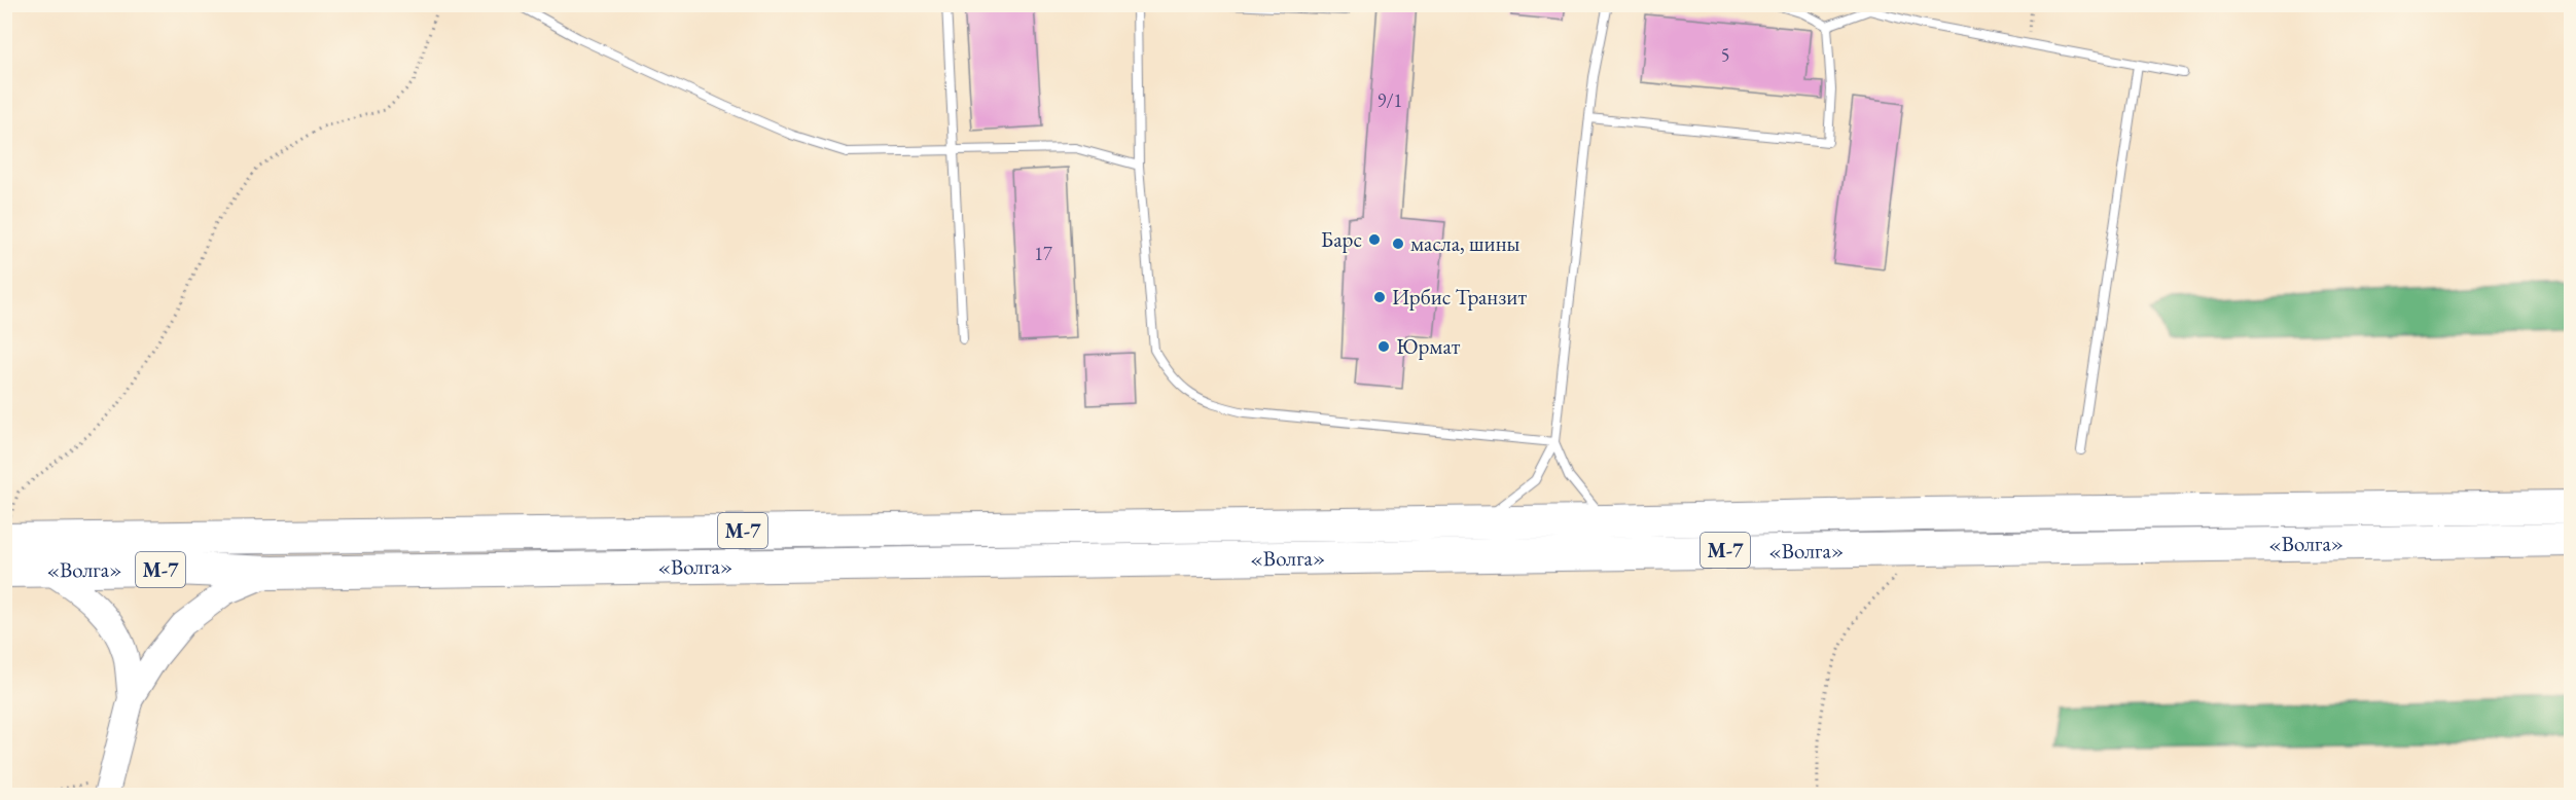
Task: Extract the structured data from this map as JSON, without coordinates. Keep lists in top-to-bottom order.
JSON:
{
  "streets": {
    "highway": ["М-7", "«Волга»"]
  },
  "places": [
    "Барс",
    "масла, шины",
    "Ирбис Транзит",
    "Юрмат"
  ],
  "house_numbers": ["5", "9/1", "17"]
}
